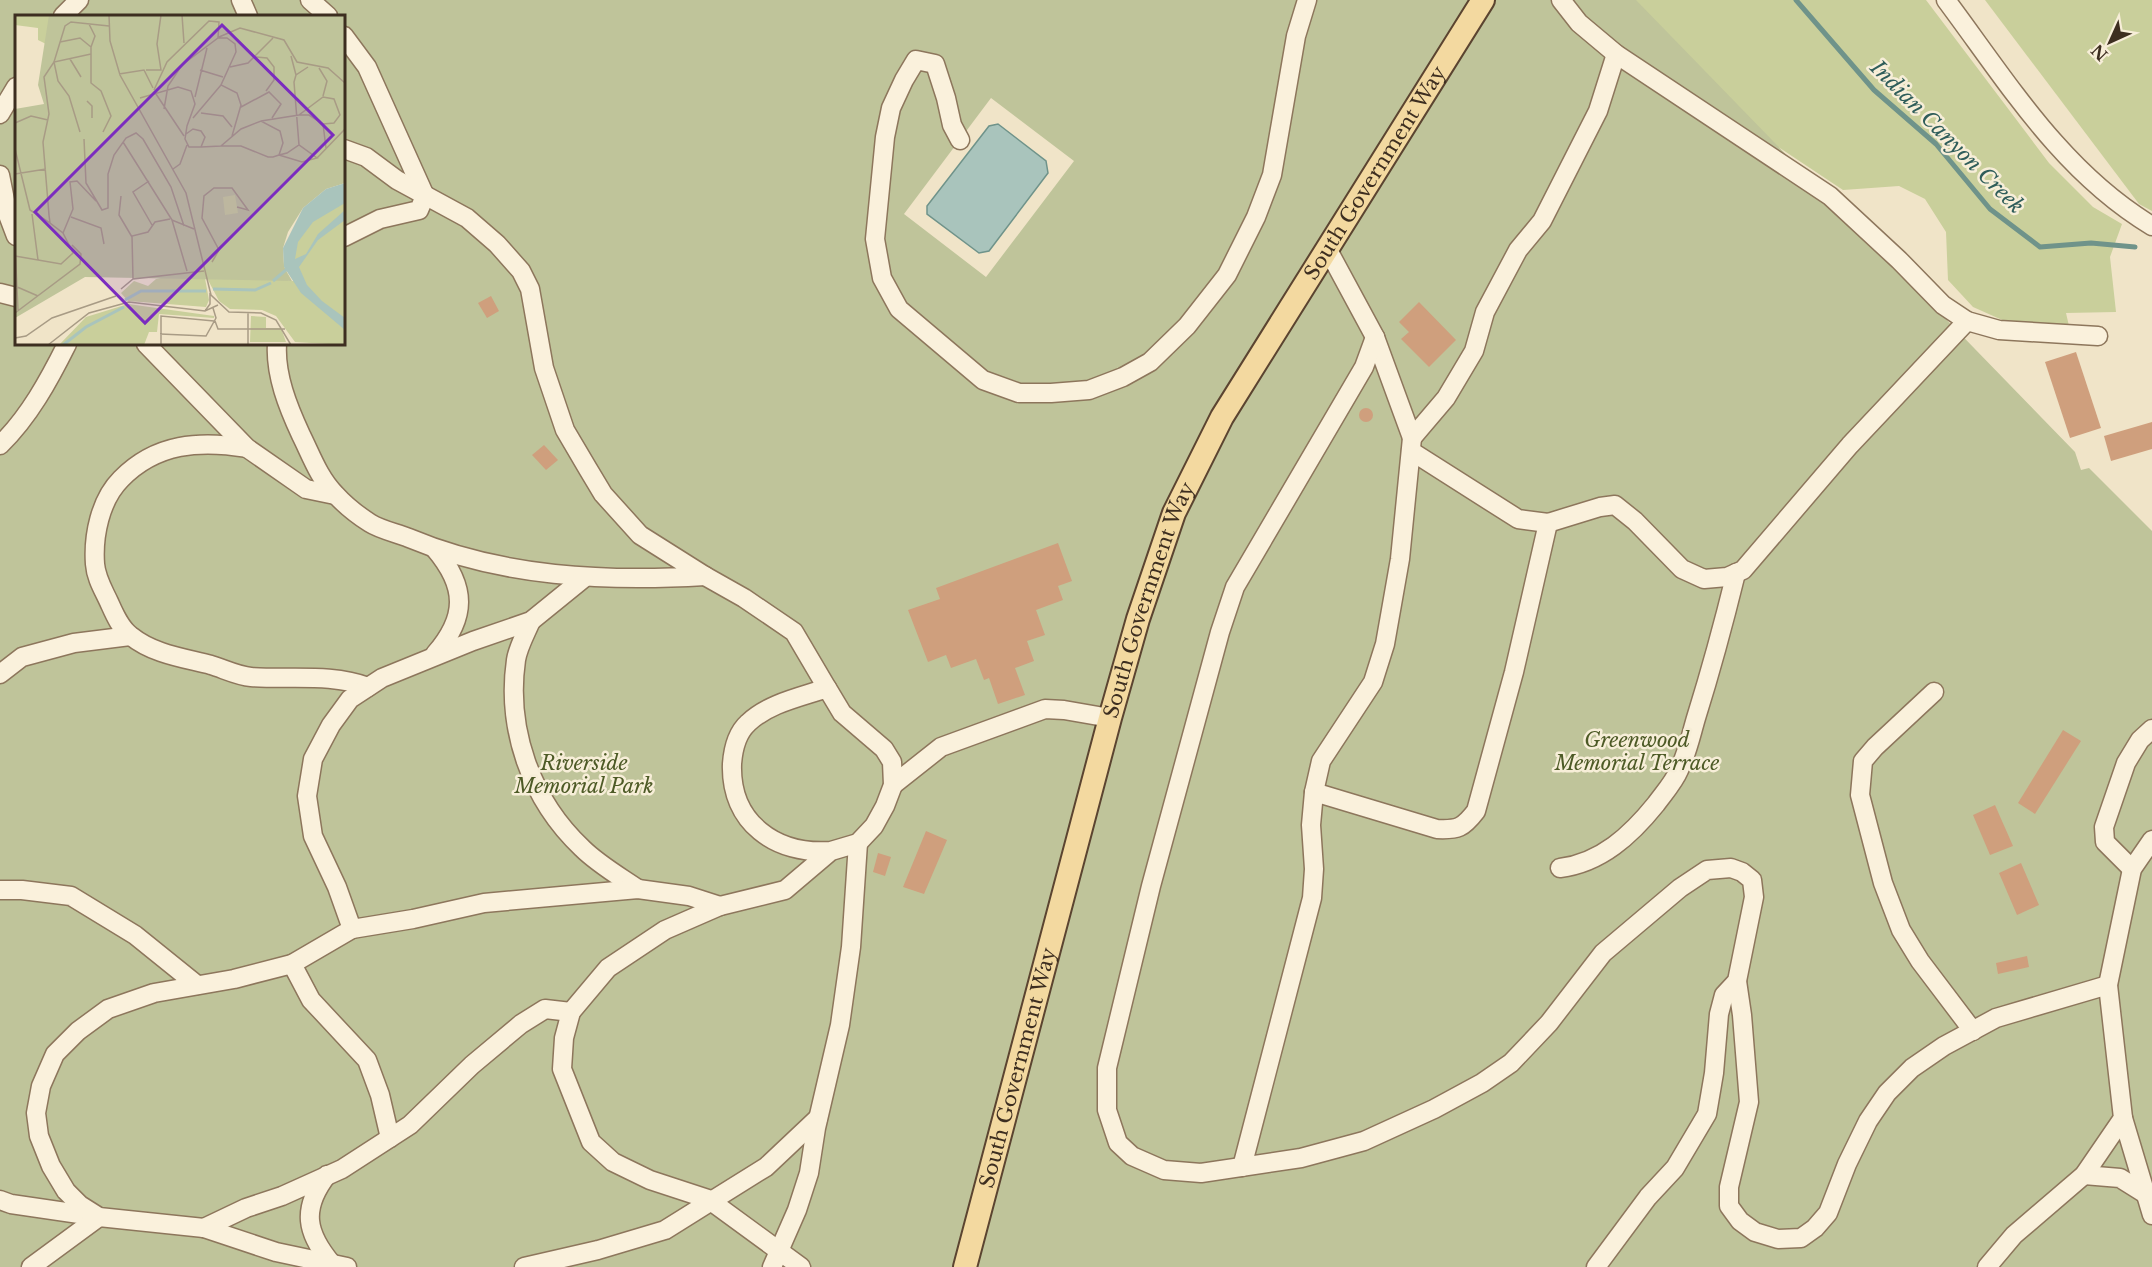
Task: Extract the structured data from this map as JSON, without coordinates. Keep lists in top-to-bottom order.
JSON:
{
  "streets": {
    "main road": ["South Government Way"]
  },
  "water": ["Indian Canyon Creek"],
  "parks": ["Greenwood Memorial Terrace", "Riverside Memorial Park"],
  "north": "bottom left"
}
